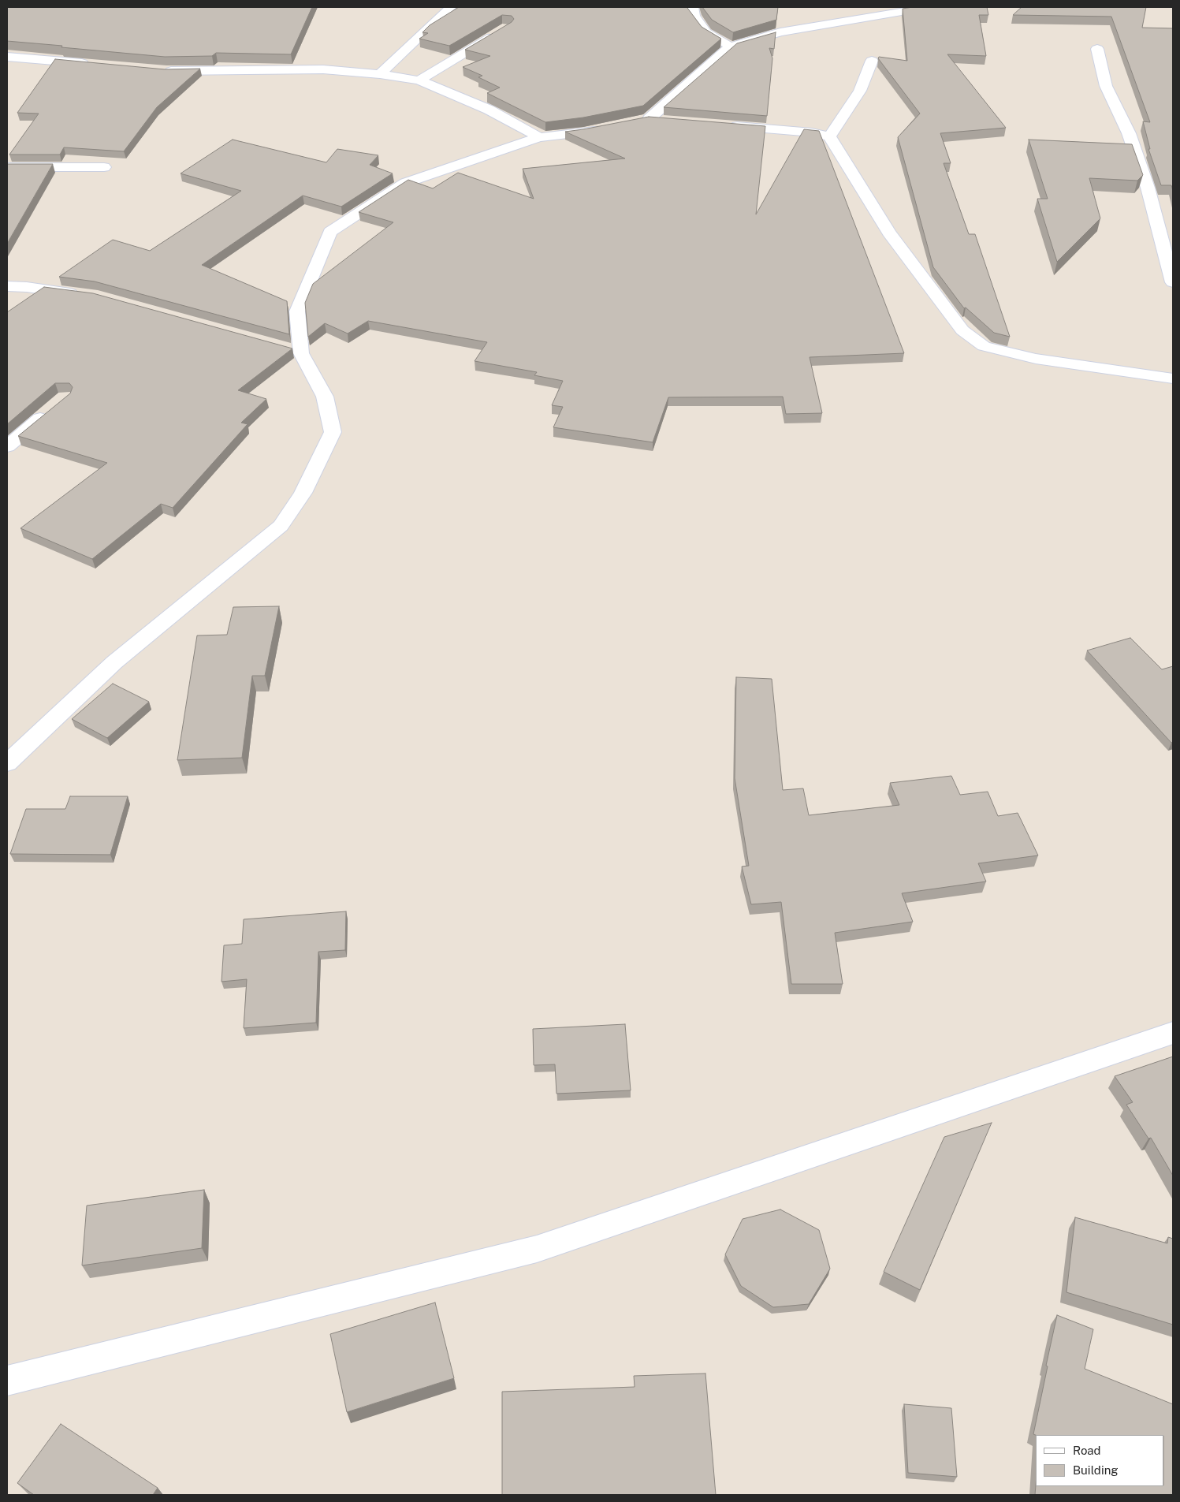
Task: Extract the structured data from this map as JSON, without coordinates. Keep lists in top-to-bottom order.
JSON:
{
  "legend": ["Road", "Building"]
}
